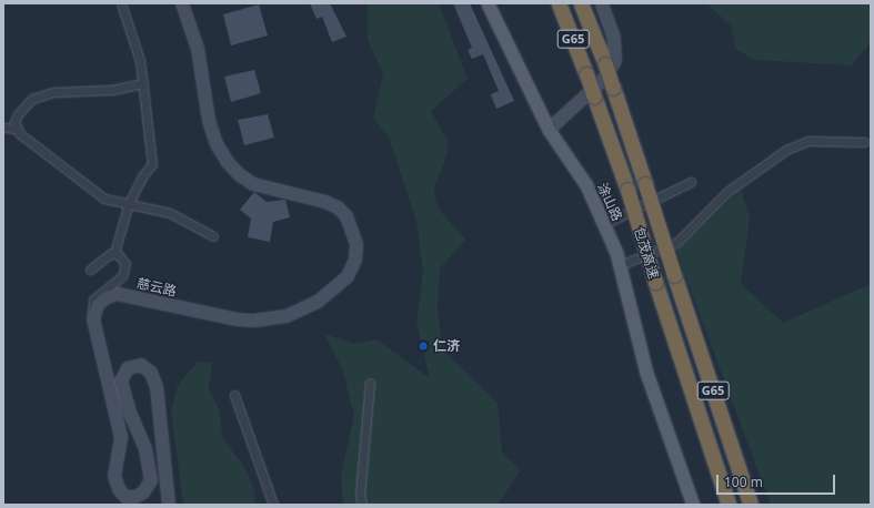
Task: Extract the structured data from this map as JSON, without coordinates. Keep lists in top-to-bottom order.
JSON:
{
  "streets": {
    "highway": ["G65", "包茂高速"],
    "main road": ["涂山路"],
    "street": ["慈云路"]
  },
  "places": ["仁济"],
  "scale_bar": "100 m"
}
